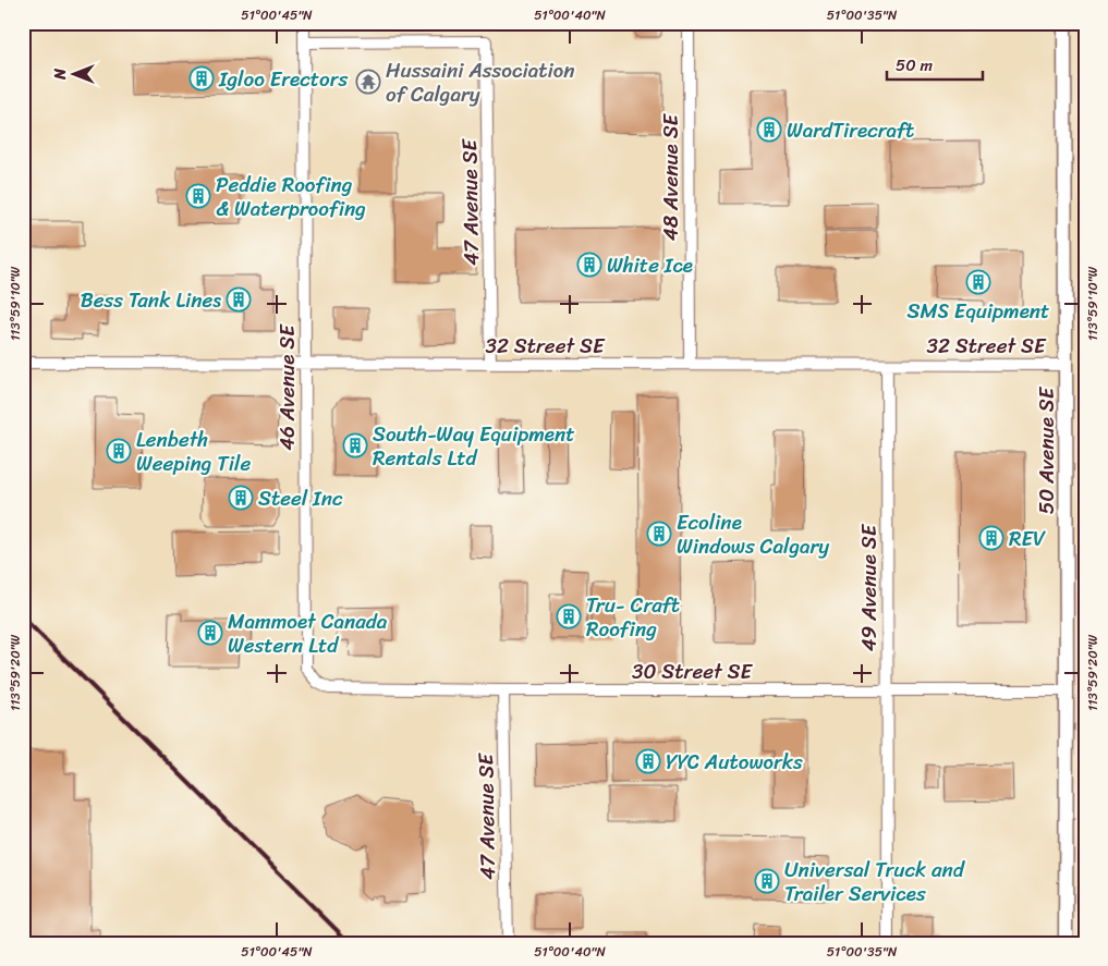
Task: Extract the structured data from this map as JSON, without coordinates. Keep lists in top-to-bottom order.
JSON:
{
  "streets": {
    "street": [
      "48 Avenue SE",
      "47 Avenue SE",
      "32 Street SE",
      "46 Avenue SE",
      "50 Avenue SE",
      "49 Avenue SE",
      "30 Street SE"
    ]
  },
  "crossings": [
    ["48 Avenue SE", "32 Street SE"],
    ["47 Avenue SE", "32 Street SE"],
    ["47 Avenue SE", "46 Avenue SE"],
    ["47 Avenue SE", "30 Street SE"],
    ["32 Street SE", "46 Avenue SE"],
    ["32 Street SE", "50 Avenue SE"],
    ["32 Street SE", "49 Avenue SE"],
    ["46 Avenue SE", "30 Street SE"],
    ["50 Avenue SE", "30 Street SE"],
    ["49 Avenue SE", "30 Street SE"]
  ],
  "places": {
    "building": [
      "Igloo Erectors",
      "WardTirecraft",
      "Peddie Roofing & Waterproofing",
      "White Ice",
      "SMS Equipment",
      "Bess Tank Lines",
      "South-Way Equipment Rentals Ltd",
      "Lenbeth Weeping Tile",
      "Steel Inc",
      "Ecoline Windows Calgary",
      "REV",
      "Tru- Craft Roofing",
      "Mammoet Canada Western Ltd",
      "YYC Autoworks",
      "Universal Truck and Trailer Services"
    ],
    "temple": ["Hussaini Association of Calgary"]
  },
  "scale_bar": "50 m",
  "north": "left",
  "coordinates": [
    "51°00'45\"N",
    "51°00'40\"N",
    "51°00'35\"N",
    "113°59'10\"W",
    "113°59'20\"W"
  ]
}
